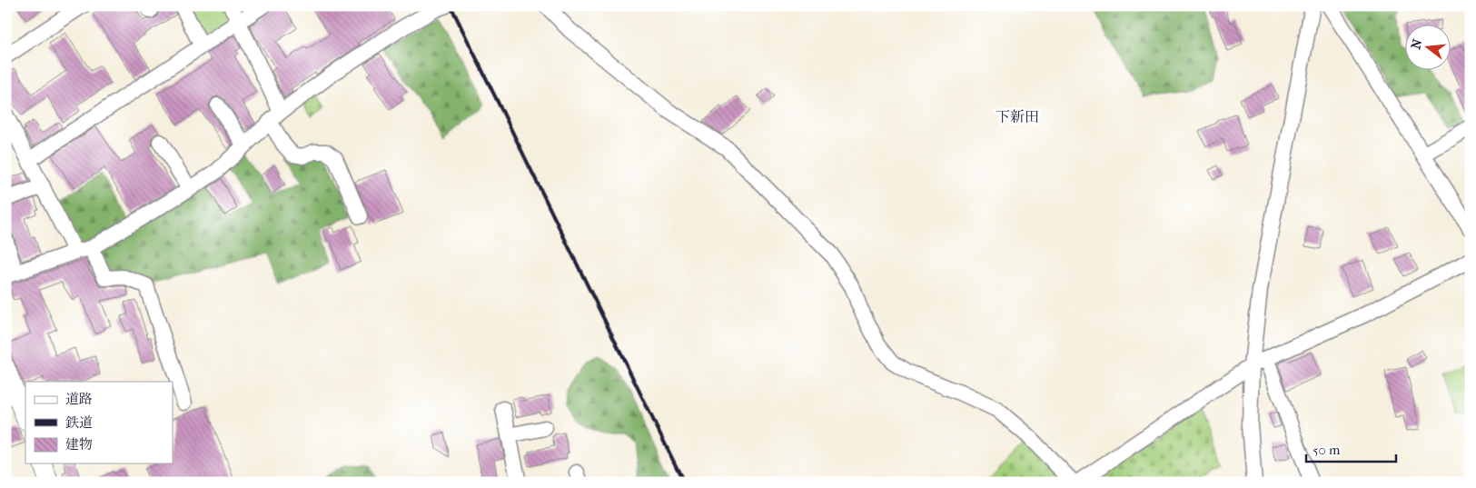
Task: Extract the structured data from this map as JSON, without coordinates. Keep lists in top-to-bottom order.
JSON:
{
  "districts": ["下新田"],
  "legend": ["道路", "鉄道", "建物"],
  "scale_bar": "50 m",
  "north": "left"
}
